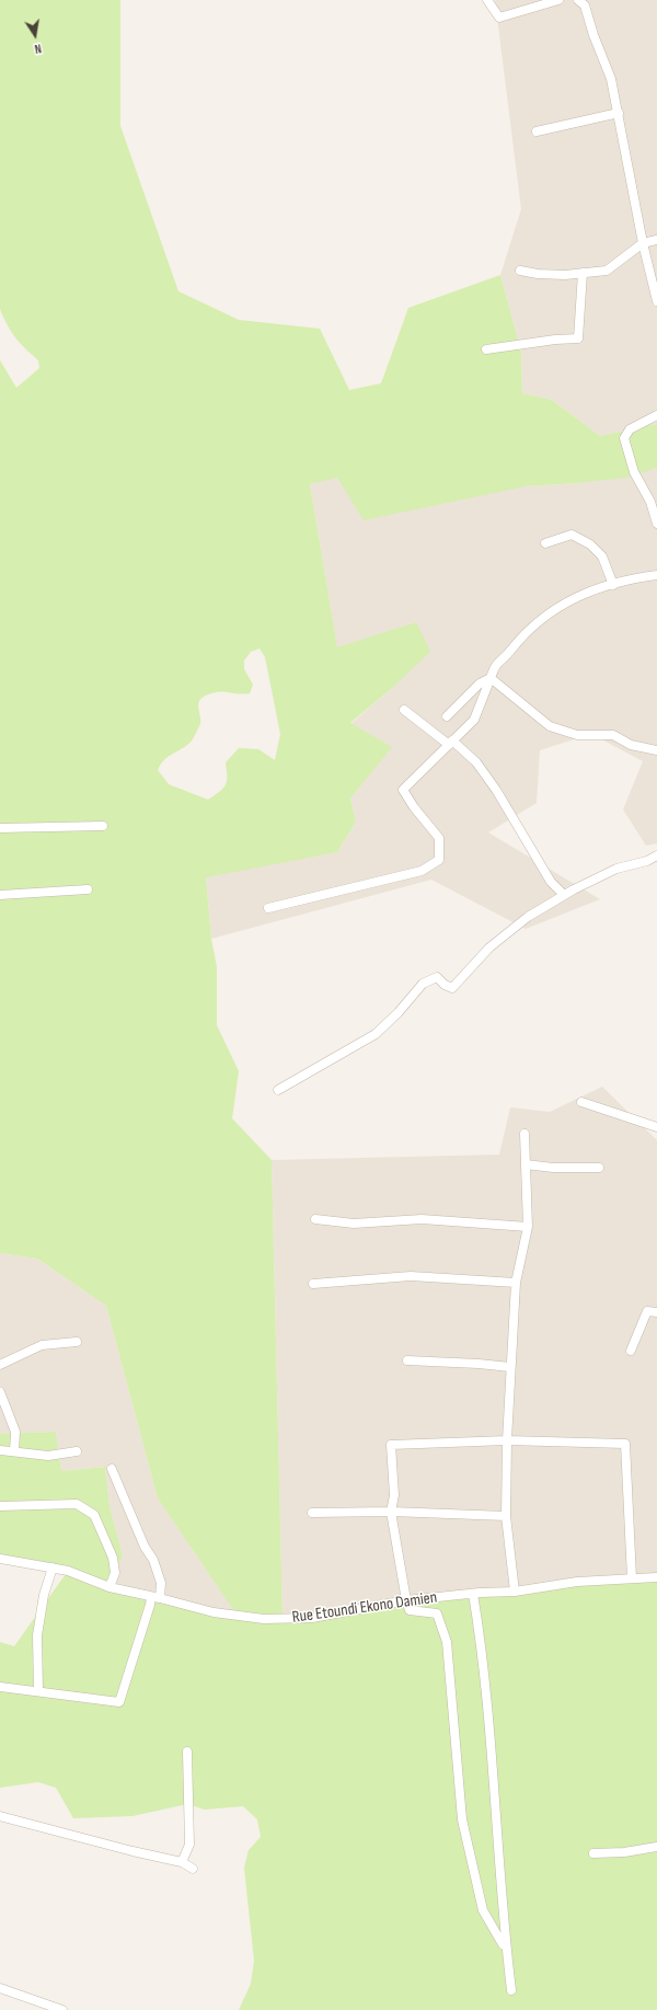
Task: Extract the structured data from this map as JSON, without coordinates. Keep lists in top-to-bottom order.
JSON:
{
  "streets": {
    "street": ["Rue Etoundi Ekono Damien"]
  },
  "north": "bottom"
}
